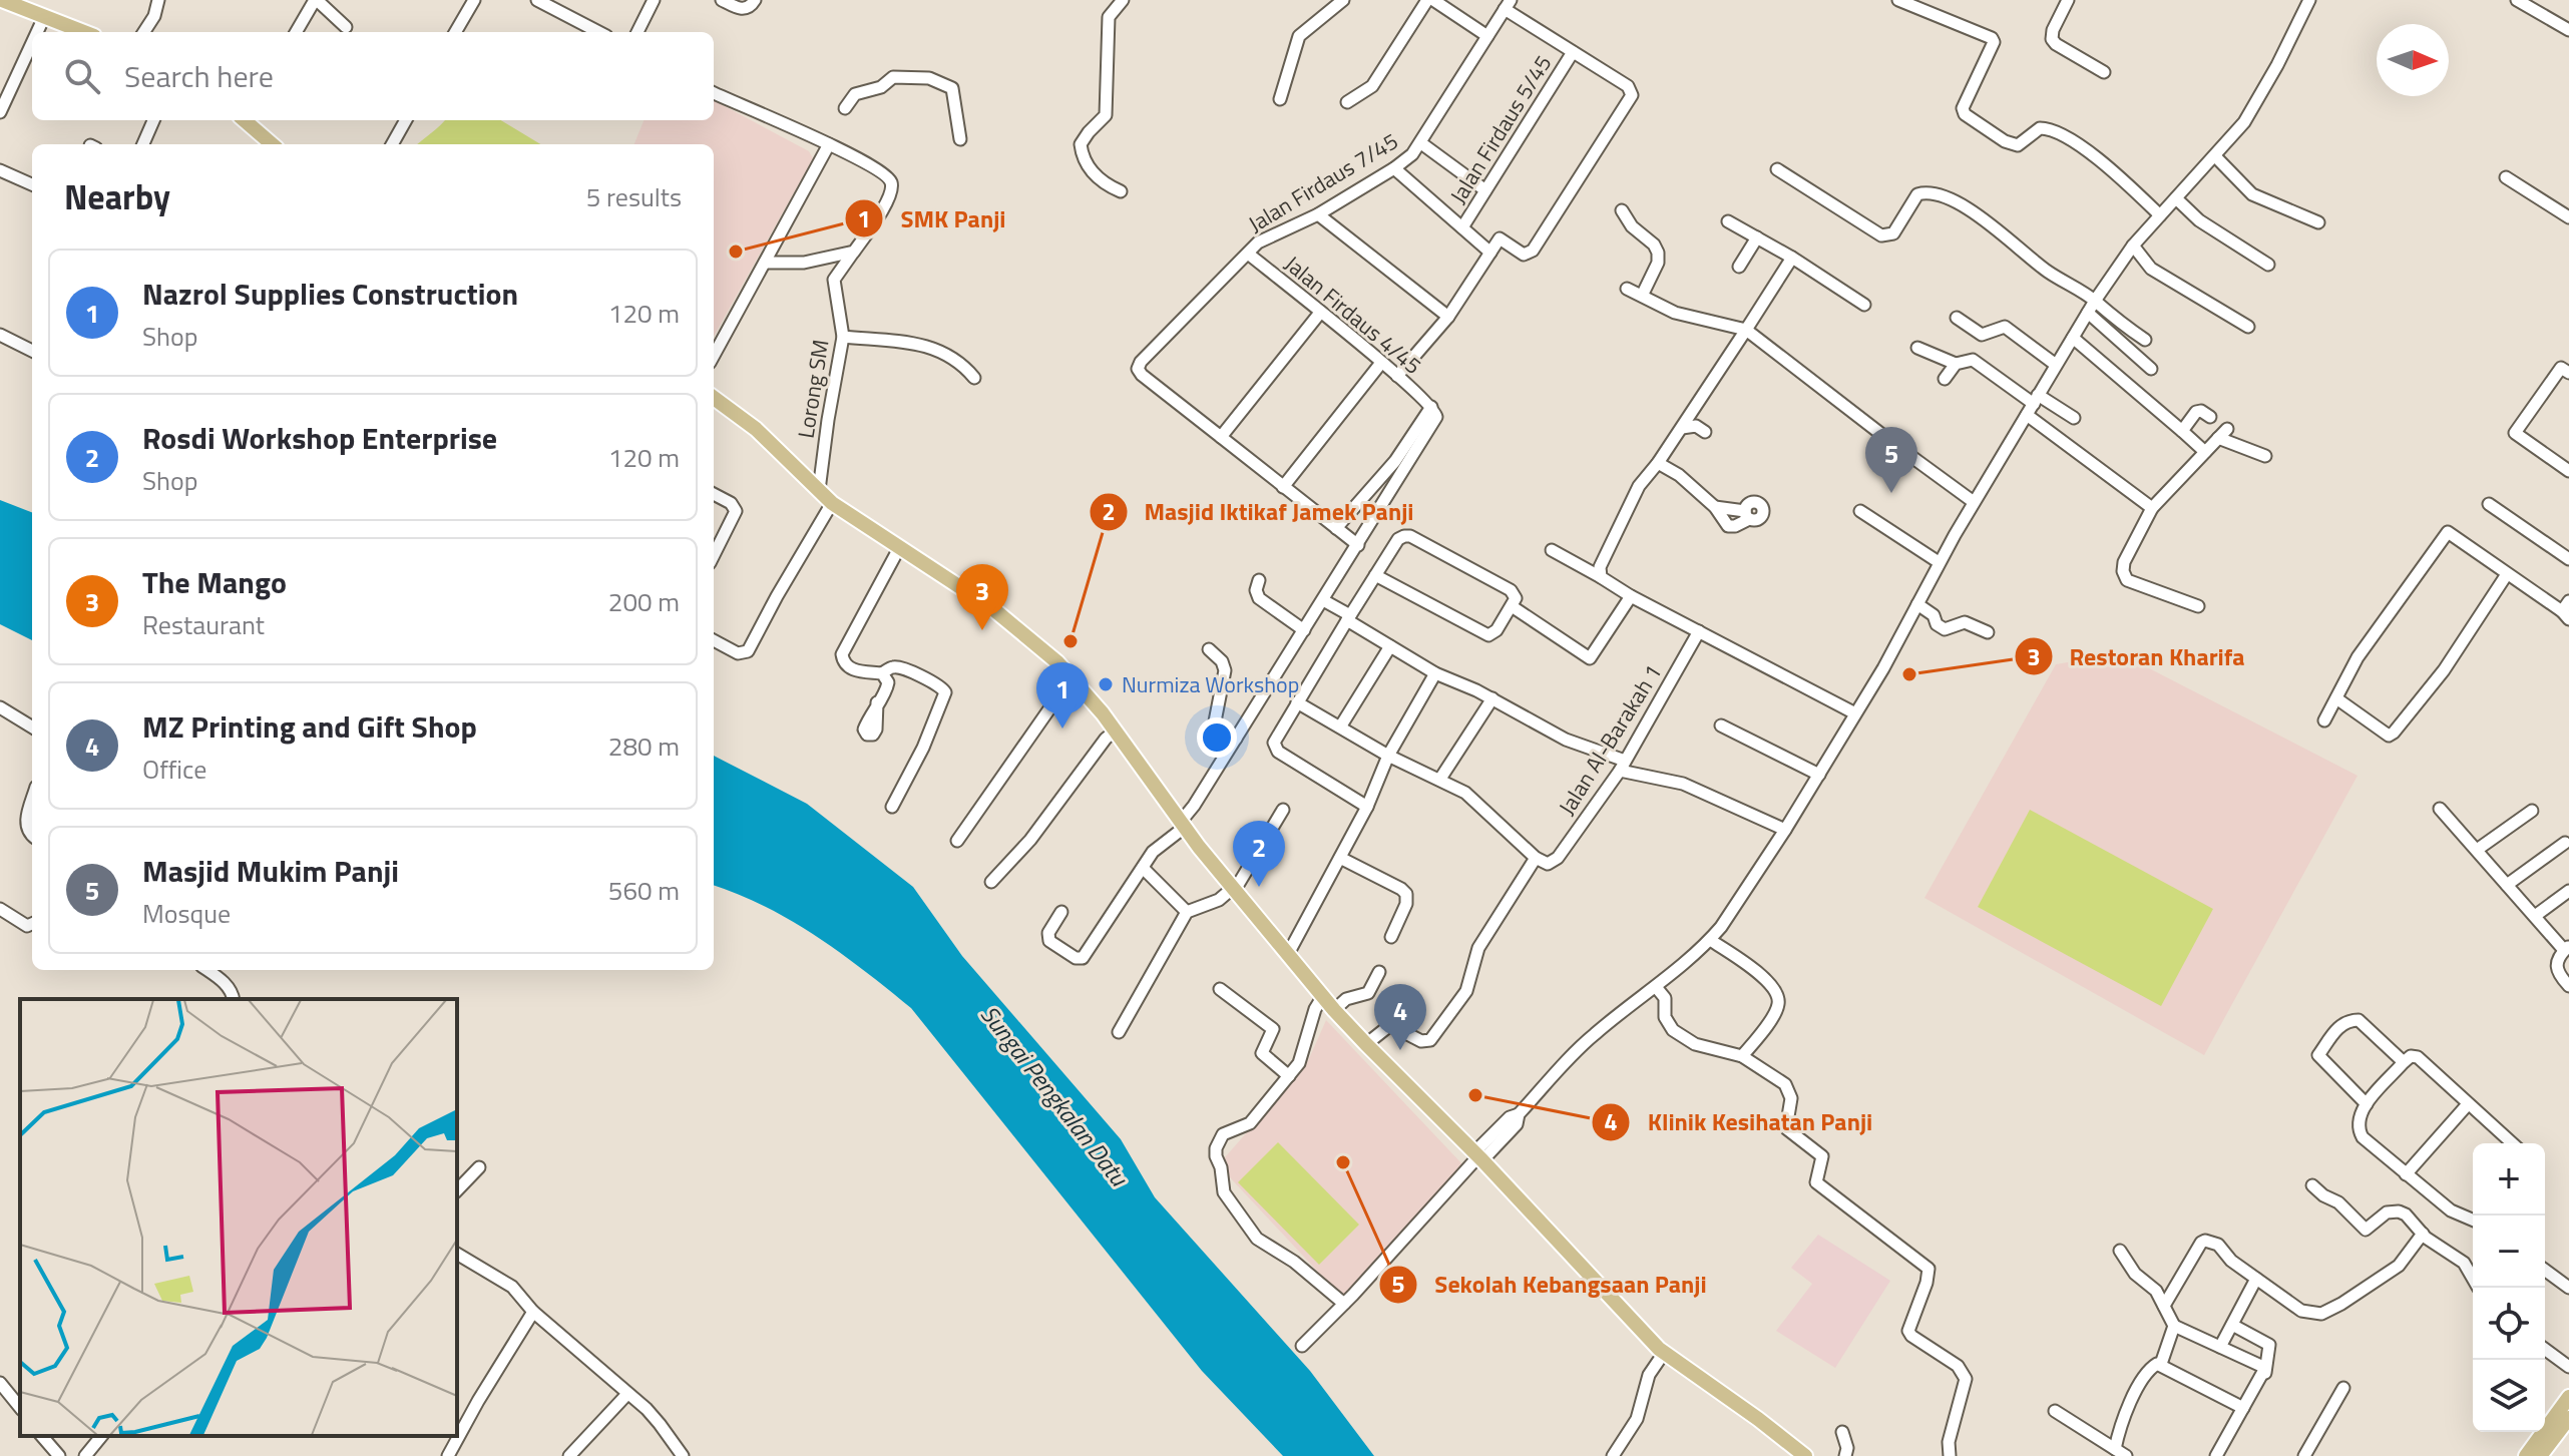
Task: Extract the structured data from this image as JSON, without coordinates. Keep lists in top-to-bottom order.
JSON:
{
  "streets": {
    "street": [
      "Jalan Firdaus 5/45",
      "Jalan Firdaus 7/45",
      "Jalan Firdaus 4/45",
      "Lorong SM",
      "Jalan Al-Barakah 1"
    ]
  },
  "crossings": [
    ["Jalan Firdaus 7/45", "Jalan Firdaus 4/45"]
  ],
  "water": ["Sungai Pengkalan Datu"],
  "places": [
    "SMK Panji",
    "Masjid Iktikaf Jamek Panji",
    "Restoran Kharifa",
    "Nurmiza Workshop",
    "Klinik Kesihatan Panji",
    "Sekolah Kebangsaan Panji"
  ],
  "north": "right",
  "page": {
    "search": "Search here",
    "heading": ["Nearby", "5 results"],
    "list": [
      {
        "mark": "1",
        "name": "Nazrol Supplies Construction",
        "note": "Shop",
        "value": "120 m"
      },
      {
        "mark": "2",
        "name": "Rosdi Workshop Enterprise",
        "note": "Shop",
        "value": "120 m"
      },
      {
        "mark": "3",
        "name": "The Mango",
        "note": "Restaurant",
        "value": "200 m"
      },
      {
        "mark": "4",
        "name": "MZ Printing and Gift Shop",
        "note": "Office",
        "value": "280 m"
      },
      {
        "mark": "5",
        "name": "Masjid Mukim Panji",
        "note": "Mosque",
        "value": "560 m"
      }
    ],
    "pins": [
      "5",
      "3",
      "1",
      "2",
      "4"
    ],
    "map_buttons": ["+", "−"]
  }
}
